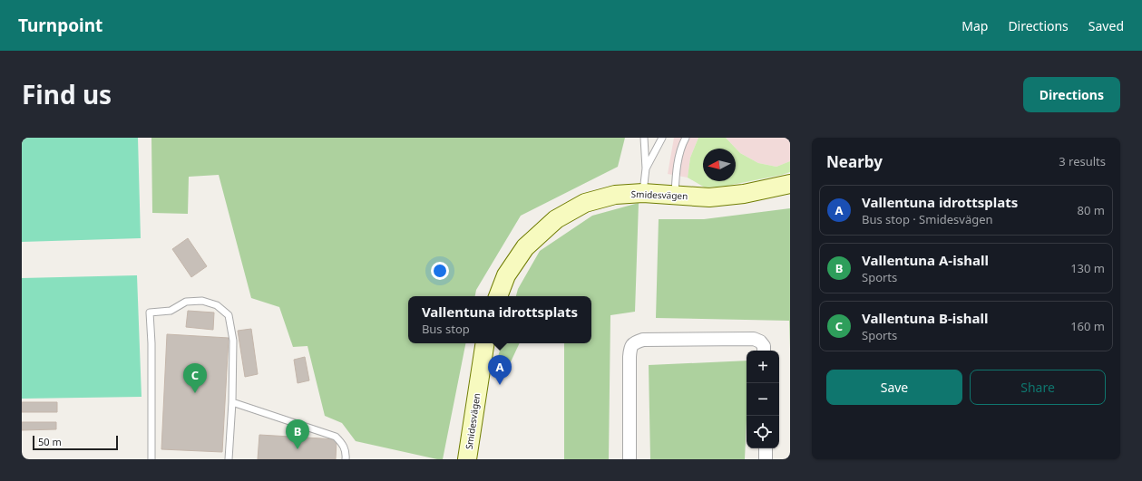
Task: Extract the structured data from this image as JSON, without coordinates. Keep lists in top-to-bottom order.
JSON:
{
  "streets": {
    "main road": ["Smidesvägen"]
  },
  "scale_bar": "50 m",
  "north": "left",
  "page": {
    "header": "Turnpoint",
    "nav": ["Map", "Directions", "Saved"],
    "title": "Find us",
    "buttons": [
      "Directions",
      ["Save", "Share"]
    ],
    "heading": ["Nearby", "3 results"],
    "list": [
      {
        "mark": "A",
        "name": "Vallentuna idrottsplats",
        "note": "Bus stop · Smidesvägen",
        "value": "80 m"
      },
      {
        "mark": "B",
        "name": "Vallentuna A-ishall",
        "note": "Sports",
        "value": "130 m"
      },
      {
        "mark": "C",
        "name": "Vallentuna B-ishall",
        "note": "Sports",
        "value": "160 m"
      }
    ],
    "popup": ["Vallentuna idrottsplats", "Bus stop"],
    "map_buttons": ["+", "−"],
    "pins": ["A", "C", "B"],
    "scale": "50 m"
  }
}
